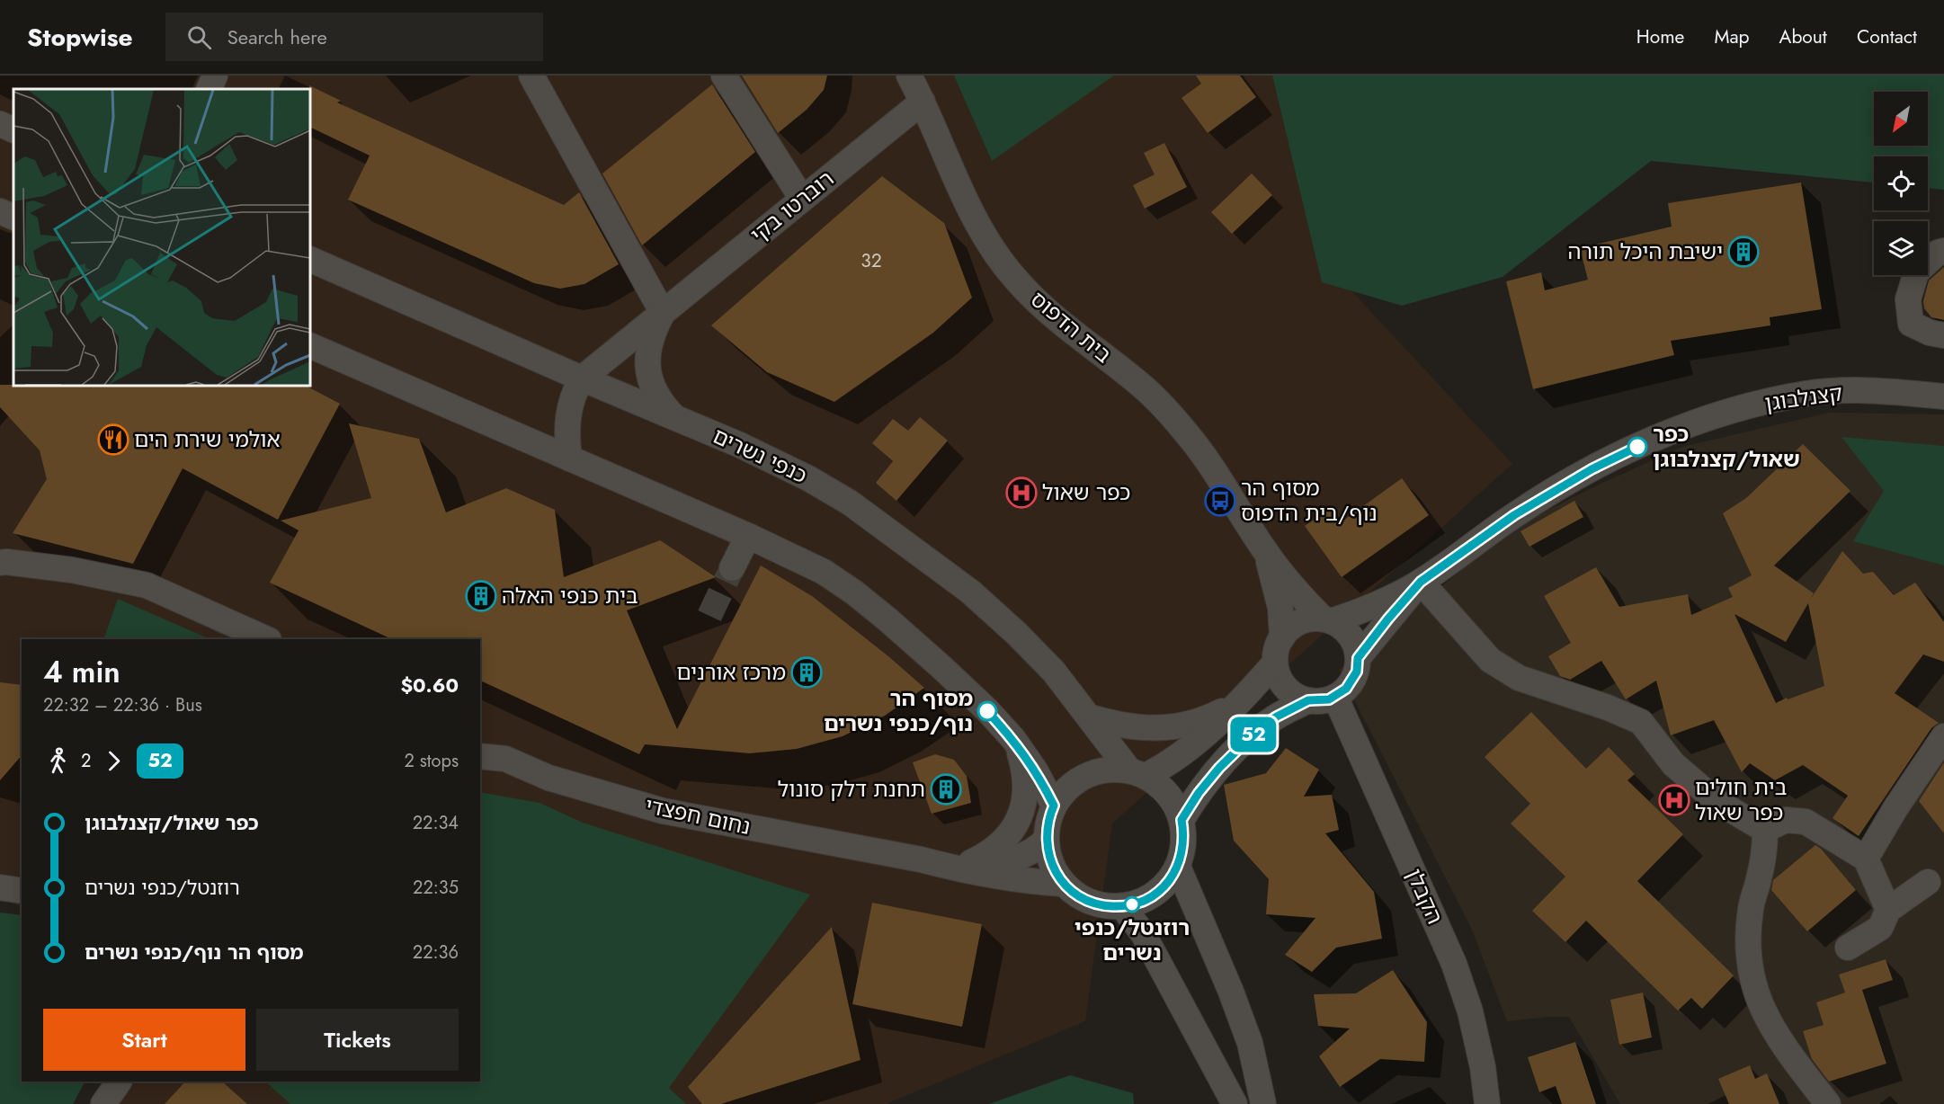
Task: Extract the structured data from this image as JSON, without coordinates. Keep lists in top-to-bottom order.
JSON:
{
  "streets": {
    "street": [
      "רוברטו בקי",
      "בית הדפוס",
      "קצנלבוגן",
      "כנפי נשרים",
      "נחום חפצדי",
      "הקבלן"
    ]
  },
  "crossings": [
    ["רוברטו בקי", "בית הדפוס"],
    ["רוברטו בקי", "כנפי נשרים"],
    ["בית הדפוס", "הקבלן"],
    ["כנפי נשרים", "נחום חפצדי"]
  ],
  "places": {
    "building": [
      "ישיבת היכל תורה",
      "בית כנפי האלה",
      "מרכז אורנים",
      "תחנת דלק סונול"
    ],
    "restaurant": ["אולמי שירת הים"],
    "other": ["כפר שאול/קצנלבוגן", "מסוף הר נוף/כנפי נשרים", "רוזנטל/כנפי נשרים"],
    "hospital": ["כפר שאול", "בית חולים כפר שאול"],
    "bus stop": ["מסוף הר נוף/בית הדפוס"]
  },
  "lines": ["bus line 52"],
  "house_numbers": ["32"],
  "north": "bottom left",
  "page": {
    "header": "Stopwise",
    "search": "Search here",
    "nav": [
      "Home",
      "Map",
      "About",
      "Contact"
    ],
    "on_map": "52",
    "heading": ["4 min", "22:32 – 22:36 · Bus", "$0.60"],
    "legs": ["2", "52", "2 stops"],
    "list": [
      {
        "name": "כפר שאול/קצנלבוגן",
        "value": "22:34"
      },
      {
        "name": "רוזנטל/כנפי נשרים",
        "value": "22:35"
      },
      {
        "name": "מסוף הר נוף/כנפי נשרים",
        "value": "22:36"
      }
    ],
    "buttons": ["Start", "Tickets"]
  }
}
